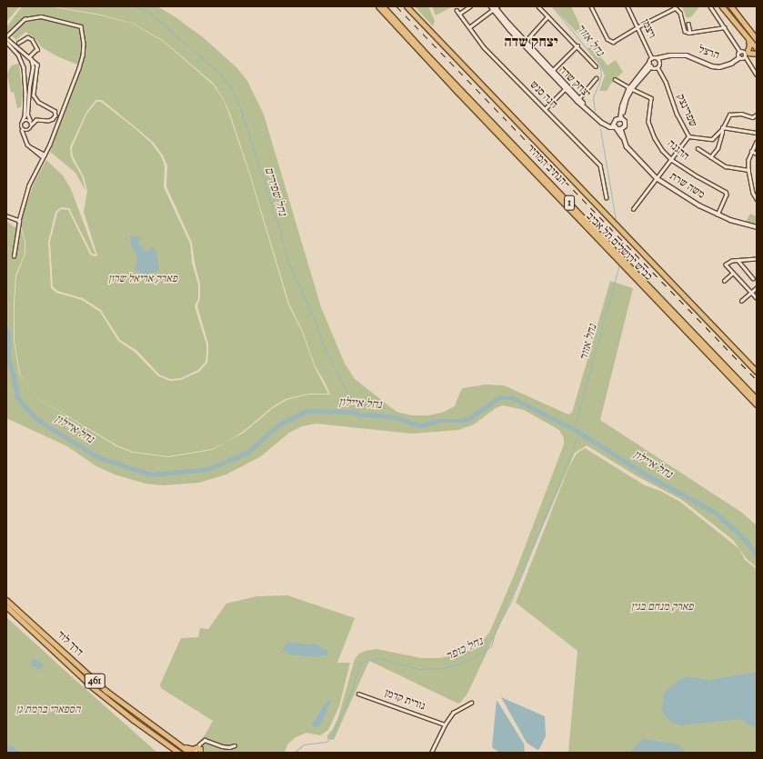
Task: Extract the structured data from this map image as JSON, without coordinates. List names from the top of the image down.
{
  "streets": {
    "highway": ["הנתיב המהיר", "1", "כביש ירושלים תל אביב"],
    "main road": ["דרך לוד", "461"],
    "street": [
      "ויצמן",
      "הרצל",
      "יצחק שדה",
      "חנה סנש",
      "שפרינצק",
      "ההגנה",
      "משה שרת",
      "גורית קדמן"
    ]
  },
  "crossings": [
    ["יצחק שדה", "משה שרת"],
    ["שפרינצק", "ההגנה"],
    ["שפרינצק", "משה שרת"],
    ["ההגנה", "משה שרת"]
  ],
  "districts": ["יצחק שדה"],
  "water": [
    "נחל אזור",
    "נחל שפירים",
    "נחל איילון",
    "נחל כופר"
  ],
  "parks": ["פארק אריאל שרון", "פארק מנחם בגין", "הספארי ברמת גן"]
}
